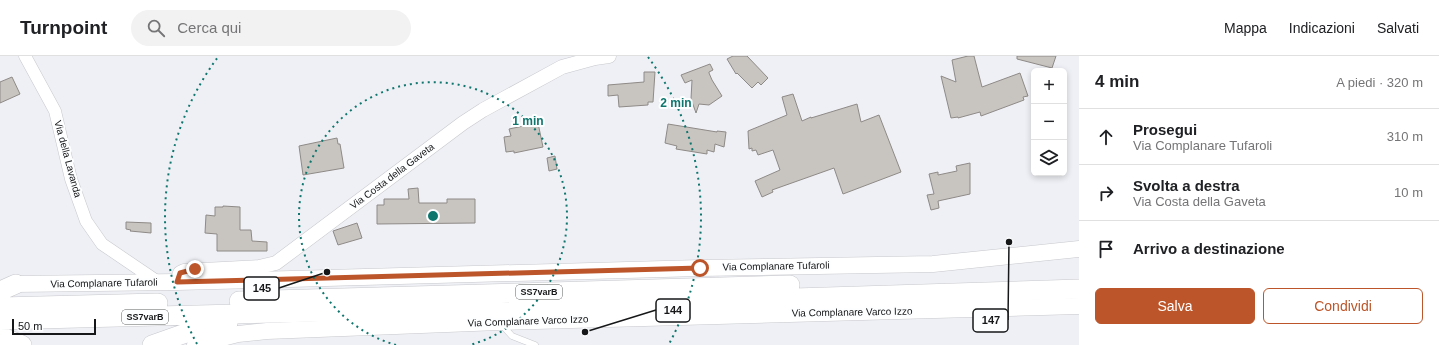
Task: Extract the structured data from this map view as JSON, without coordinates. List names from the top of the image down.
{
  "streets": {
    "highway": ["SS7varB"],
    "main road": ["Via Complanare Tufaroli", "Via Complanare Varco Izzo"],
    "street": ["Via della Lavanda", "Via Costa della Gaveta"]
  },
  "crossings": [
    ["Via della Lavanda", "Via Complanare Tufaroli"],
    ["Via Costa della Gaveta", "Via Complanare Tufaroli"]
  ],
  "places": ["147", "145", "144"],
  "scale_bar": "50 m",
  "page": {
    "header": "Turnpoint",
    "search": "Cerca qui",
    "nav": ["Mappa", "Indicazioni", "Salvati"],
    "heading": ["4 min", "A piedi · 320 m"],
    "map_buttons": ["+", "−"],
    "list": [
      ["Prosegui", "Via Complanare Tufaroli", "310 m"],
      ["Svolta a destra", "Via Costa della Gaveta", "10 m"],
      "Arrivo a destinazione"
    ],
    "buttons": ["Salva", "Condividi"],
    "scale": "50 m"
  },
  "rings": ["2 min", "1 min"]
}
